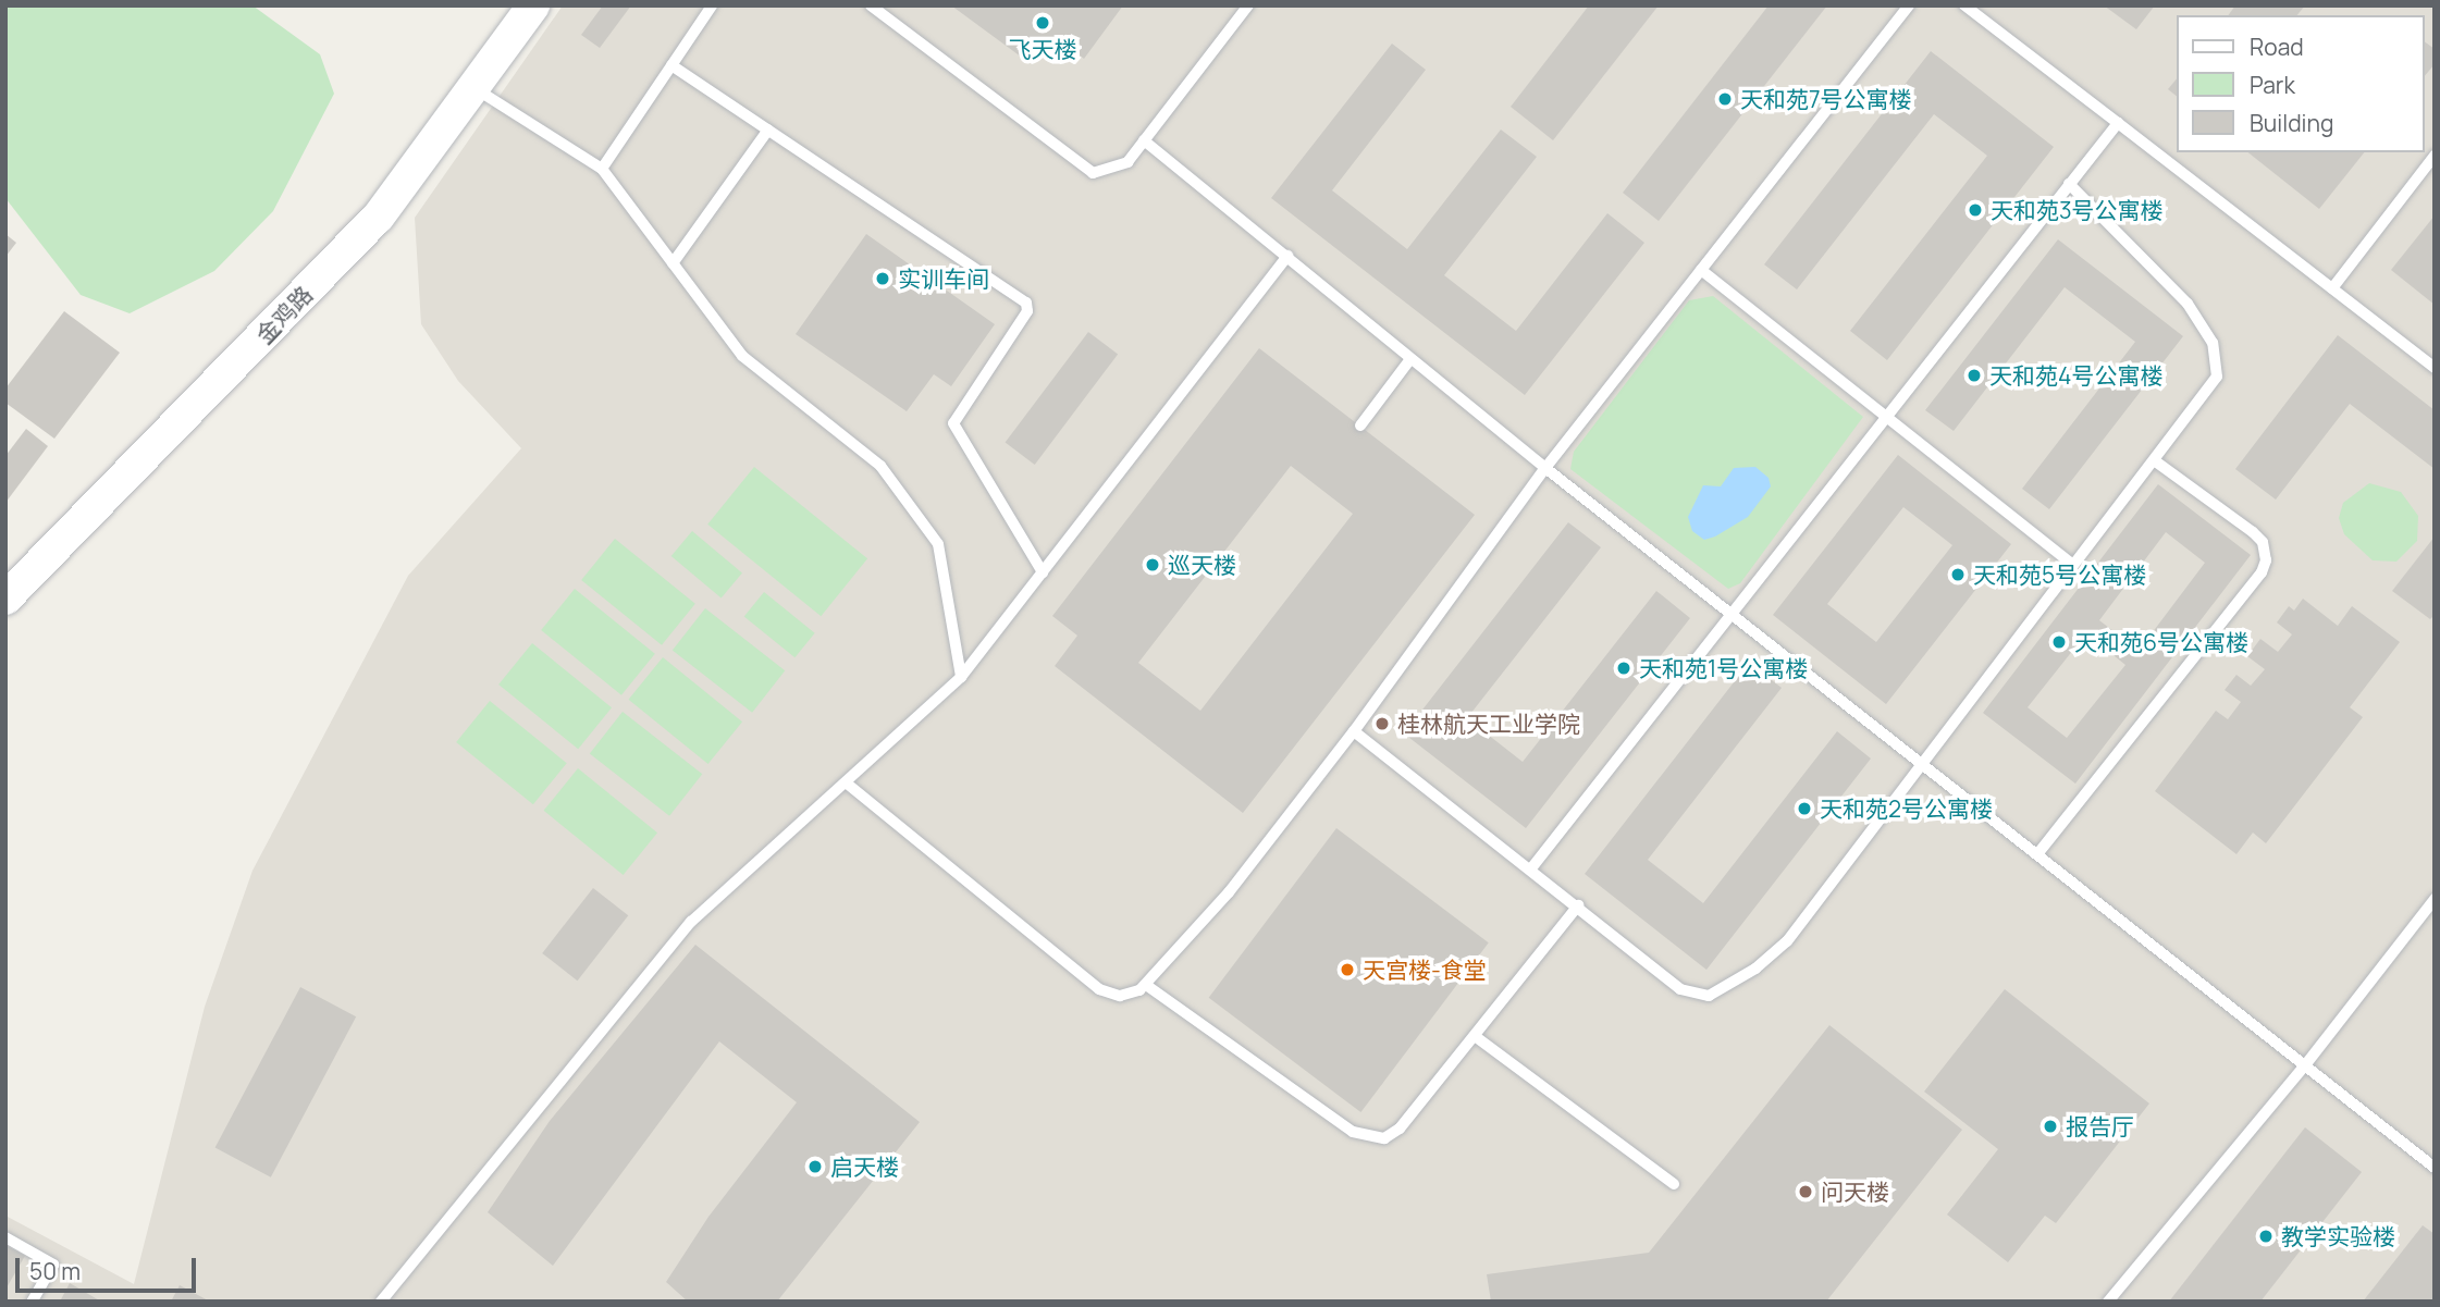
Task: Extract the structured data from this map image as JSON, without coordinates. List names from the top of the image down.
{
  "streets": {
    "main road": ["金鸡路"]
  },
  "places": [
    "飞天楼",
    "天和苑7号公寓楼",
    "天和苑3号公寓楼",
    "实训车间",
    "天和苑4号公寓楼",
    "巡天楼",
    "天和苑5号公寓楼",
    "天和苑6号公寓楼",
    "天和苑1号公寓楼",
    "桂林航天工业学院",
    "天和苑2号公寓楼",
    "天宫楼-食堂",
    "报告厅",
    "启天楼",
    "问天楼",
    "教学实验楼"
  ],
  "legend": ["Road", "Park", "Building"],
  "scale_bar": "50 m"
}
